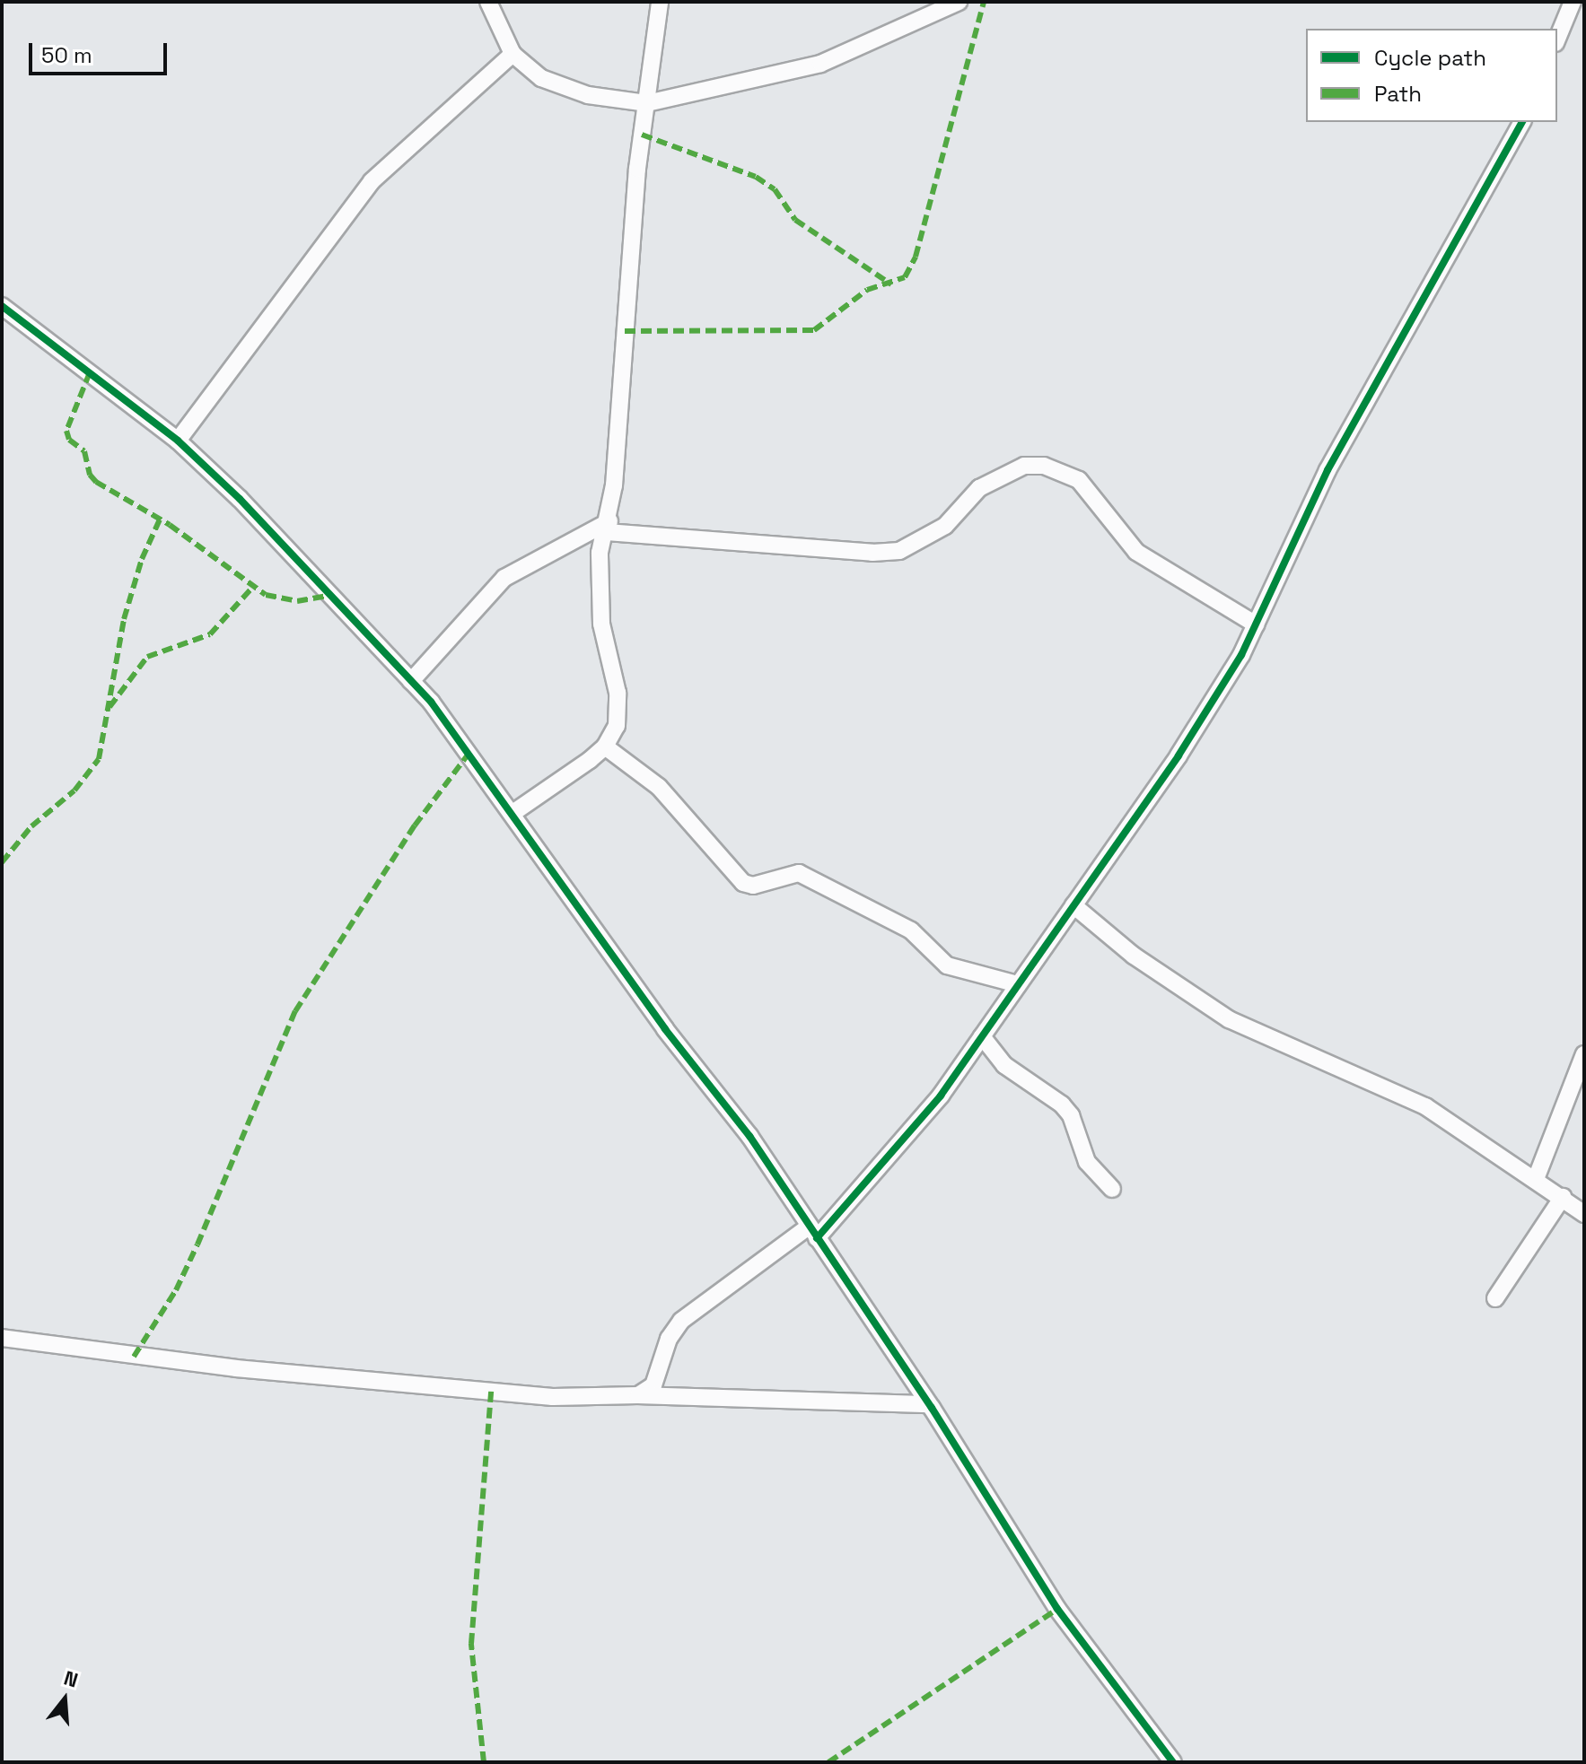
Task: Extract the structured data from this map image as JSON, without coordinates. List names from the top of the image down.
{
  "legend": ["Cycle path", "Path"],
  "scale_bar": "50 m",
  "north": "top"
}
